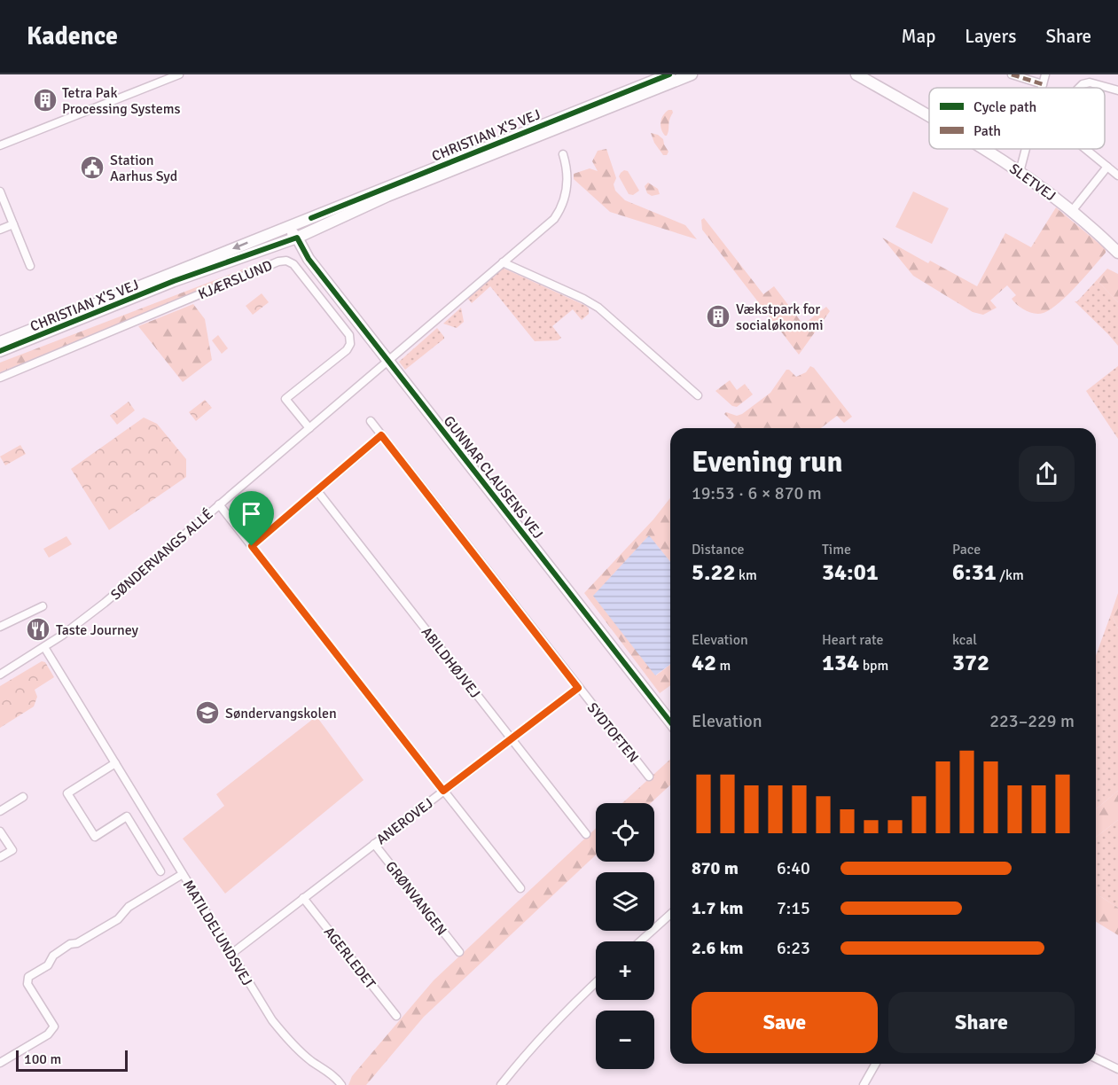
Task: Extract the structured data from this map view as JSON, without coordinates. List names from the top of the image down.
{
  "streets": {
    "main road": ["CHRISTIAN X'S VEJ", "SLETVEJ", "GUNNAR CLAUSENS VEJ"],
    "street": [
      "KJÆRSLUND",
      "SØNDERVANGS ALLÉ",
      "ABILDHØJVEJ",
      "SYDTOFTEN",
      "ANEROVEJ",
      "GRØNVANGEN",
      "MATILDELUNDSVEJ",
      "AGERLEDET"
    ]
  },
  "crossings": [
    ["CHRISTIAN X'S VEJ", "GUNNAR CLAUSENS VEJ"],
    ["KJÆRSLUND", "SØNDERVANGS ALLÉ"],
    ["GUNNAR CLAUSENS VEJ", "SØNDERVANGS ALLÉ"],
    ["SØNDERVANGS ALLÉ", "MATILDELUNDSVEJ"],
    ["ABILDHØJVEJ", "ANEROVEJ"],
    ["SYDTOFTEN", "ANEROVEJ"],
    ["ANEROVEJ", "GRØNVANGEN"],
    ["ANEROVEJ", "MATILDELUNDSVEJ"],
    ["ANEROVEJ", "AGERLEDET"]
  ],
  "places": {
    "building": ["Tetra Pak Processing Systems", "Vækstpark for socialøkonomi"],
    "public building": ["Station Aarhus Syd"],
    "restaurant": ["Taste Journey"],
    "school or university": ["Søndervangskolen"]
  },
  "legend": ["Cycle path", "Path"],
  "scale_bar": "100 m",
  "page": {
    "header": "Kadence",
    "nav": ["Map", "Layers", "Share"],
    "heading": ["Evening run", "19:53 · 6 × 870 m"],
    "stats": [
      ["Distance", "5.22 km"],
      ["Time", "34:01"],
      ["Pace", "6:31 /km"],
      ["Elevation", "42 m"],
      ["Heart rate", "134 bpm"],
      ["kcal", "372"]
    ],
    "chart": ["Elevation", "223–229 m"],
    "map_buttons": ["+", "−"],
    "list": [
      {
        "name": "870 m",
        "note": "6:40"
      },
      {
        "name": "1.7 km",
        "note": "7:15"
      },
      {
        "name": "2.6 km",
        "note": "6:23"
      }
    ],
    "buttons": ["Save", "Share"],
    "scale": "100 m"
  }
}
